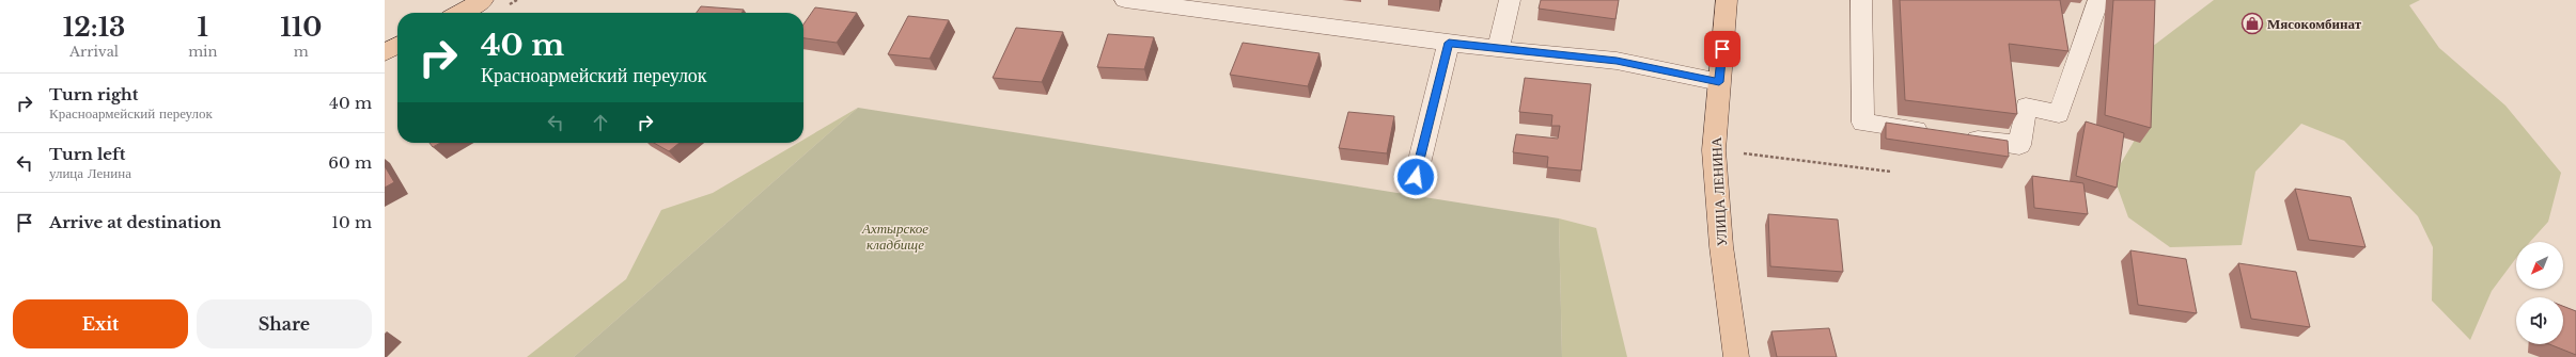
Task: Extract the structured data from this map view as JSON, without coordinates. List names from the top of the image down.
{
  "streets": {
    "main road": ["УЛИЦА ЛЕНИНА"]
  },
  "parks": ["Ахтырское кладбище"],
  "places": {
    "shop": ["Мясокомбинат"]
  },
  "north": "bottom left",
  "page": {
    "eta": [
      "12:13",
      "Arrival",
      "1",
      "min",
      "110",
      "m"
    ],
    "turn": ["40 m", "Красноармейский переулок"],
    "list": [
      {
        "name": "Turn right",
        "note": "Красноармейский переулок",
        "value": "40 m"
      },
      {
        "name": "Turn left",
        "note": "улица Ленина",
        "value": "60 m"
      },
      {
        "name": "Arrive at destination",
        "value": "10 m"
      }
    ],
    "buttons": ["Exit", "Share"]
  }
}
